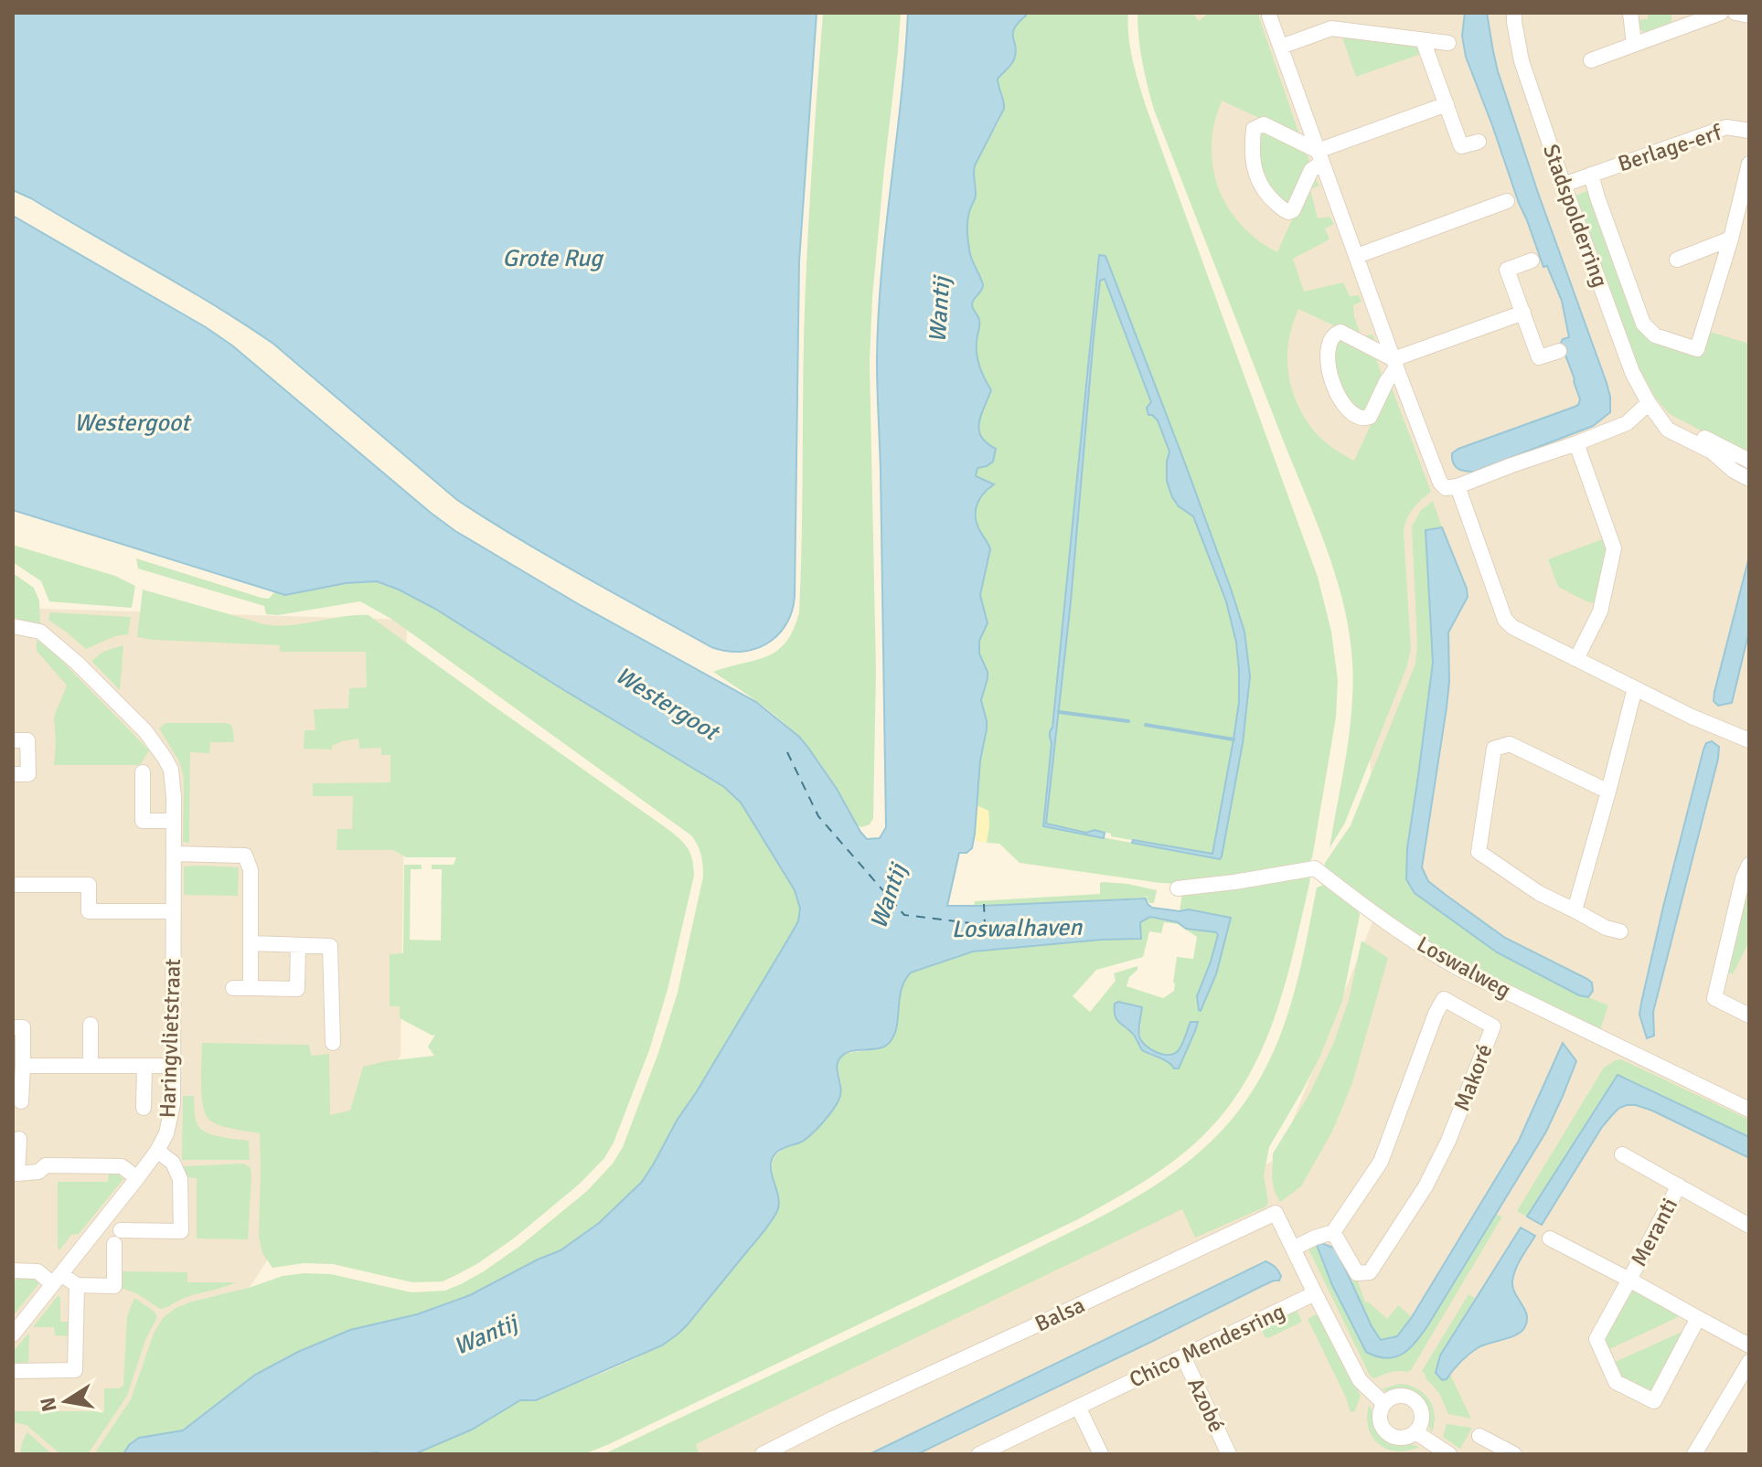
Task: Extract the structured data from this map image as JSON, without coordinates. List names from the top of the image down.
{
  "streets": {
    "street": [
      "Berlage-erf",
      "Stadspolderring",
      "Loswalweg",
      "Haringvlietstraat",
      "Makoré",
      "Meranti",
      "Balsa",
      "Chico Mendesring",
      "Azobé"
    ]
  },
  "crossings": [
    ["Berlage-erf", "Stadspolderring"],
    ["Balsa", "Chico Mendesring"],
    ["Chico Mendesring", "Azobé"]
  ],
  "water": [
    "Grote Rug",
    "Wantij",
    "Westergoot",
    "Loswalhaven"
  ],
  "north": "left"
}
